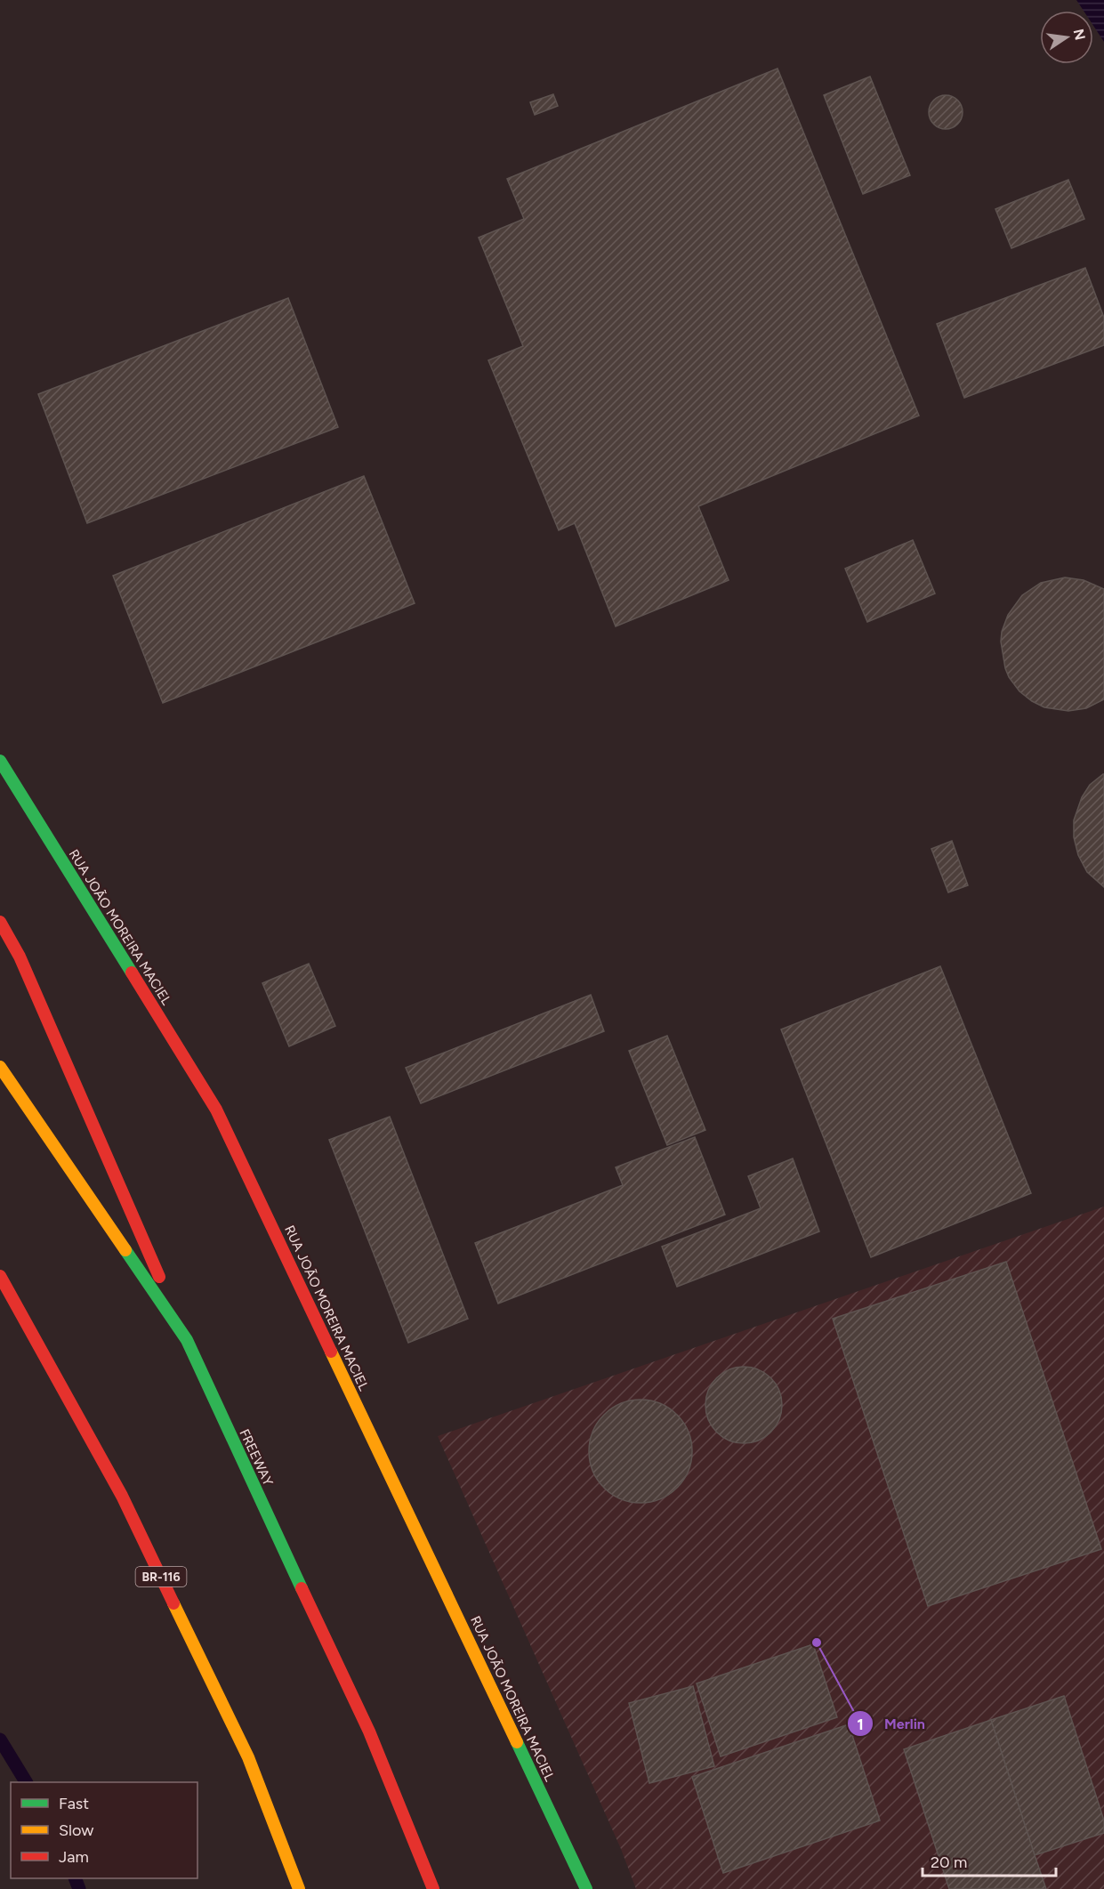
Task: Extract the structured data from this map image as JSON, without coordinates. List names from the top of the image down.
{
  "streets": {
    "main road": ["RUA JOÃO MOREIRA MACIEL", "FREEWAY", "BR-116"]
  },
  "places": ["Merlin"],
  "legend": ["Fast", "Slow", "Jam"],
  "scale_bar": "20 m",
  "north": "right"
}
